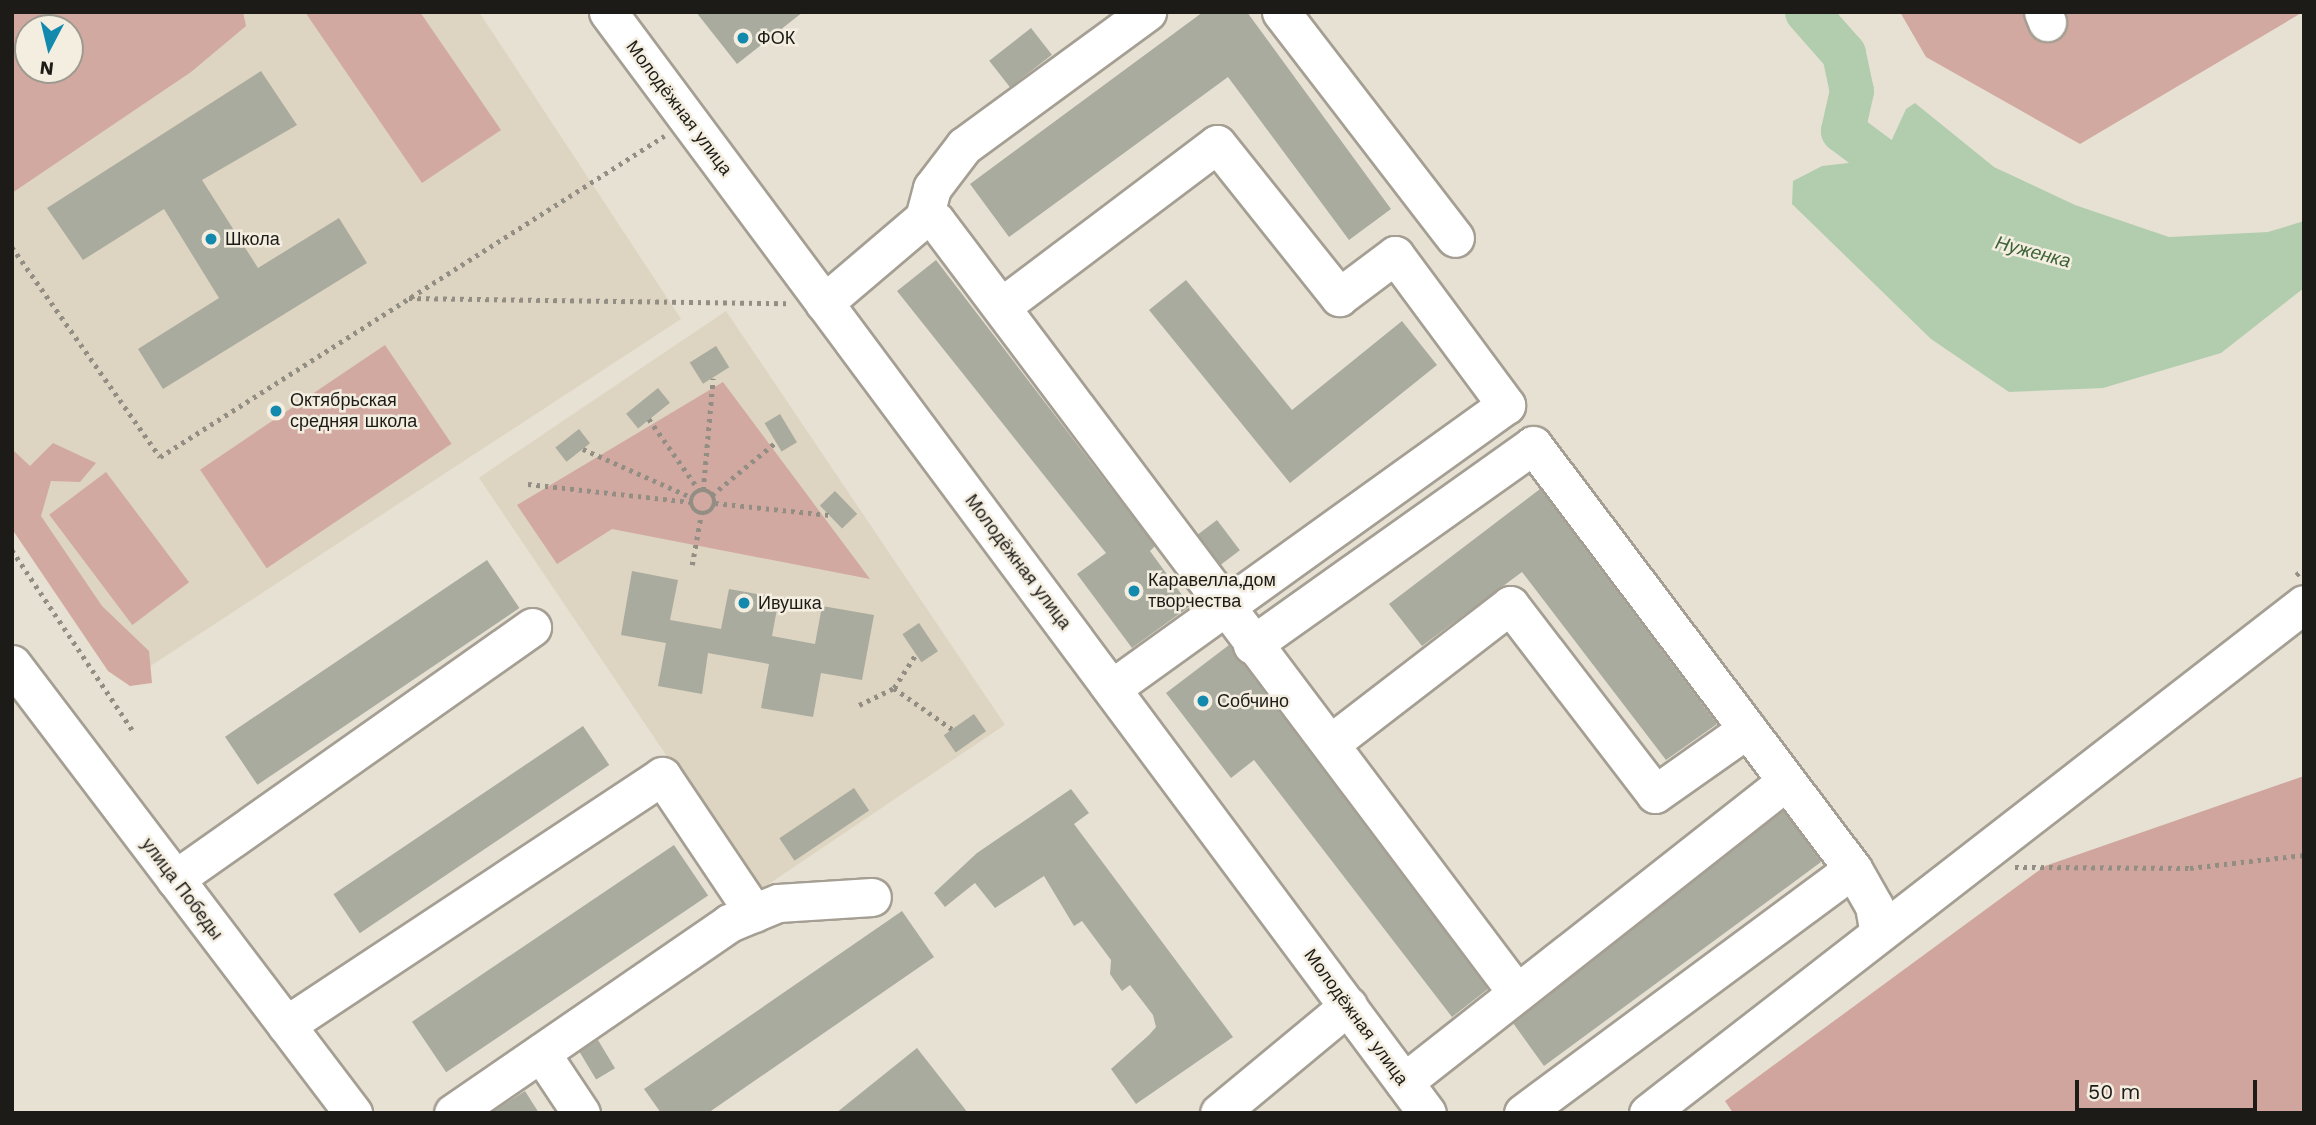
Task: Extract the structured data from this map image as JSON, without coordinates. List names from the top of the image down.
{
  "streets": {
    "street": ["Молодёжная улица", "улица Победы"]
  },
  "water": ["Нуженка"],
  "places": [
    "ФОК",
    "Школа",
    "Октябрьская средняя школа",
    "Каравелла,дом творчества",
    "Ивушка",
    "Собчино"
  ],
  "scale_bar": "50 m",
  "north": "bottom"
}
